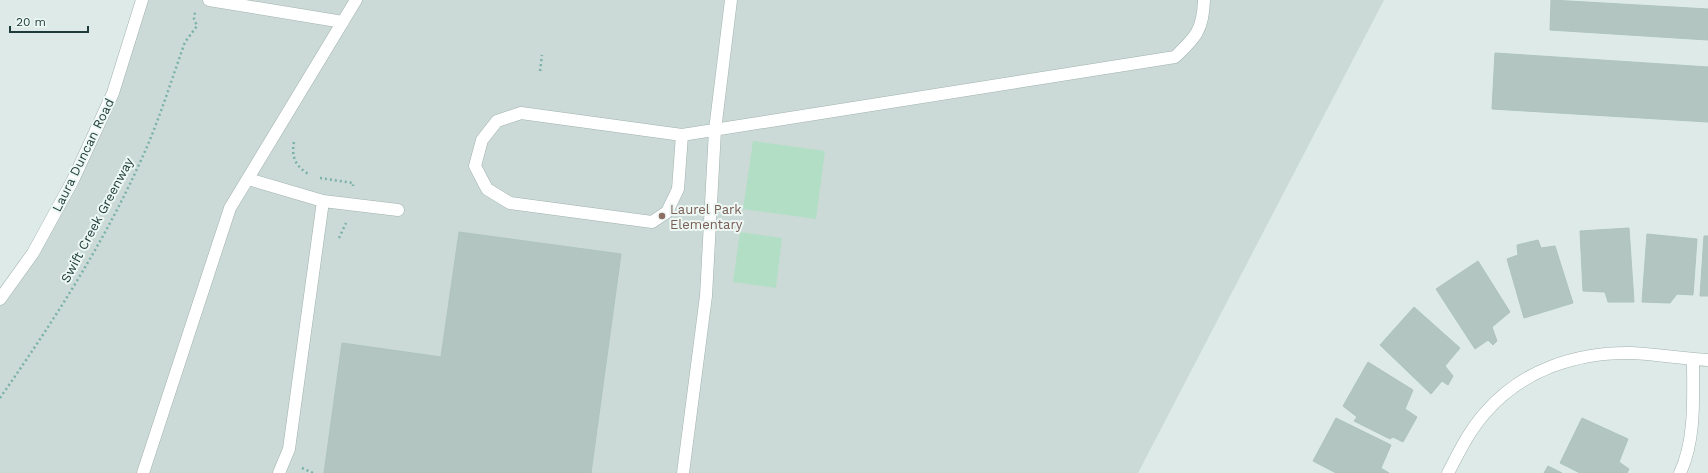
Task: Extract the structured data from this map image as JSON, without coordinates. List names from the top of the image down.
{
  "streets": {
    "street": ["Laura Duncan Road"],
    "path": ["Swift Creek Greenway"]
  },
  "places": ["Laurel Park Elementary"],
  "scale_bar": "20 m"
}
